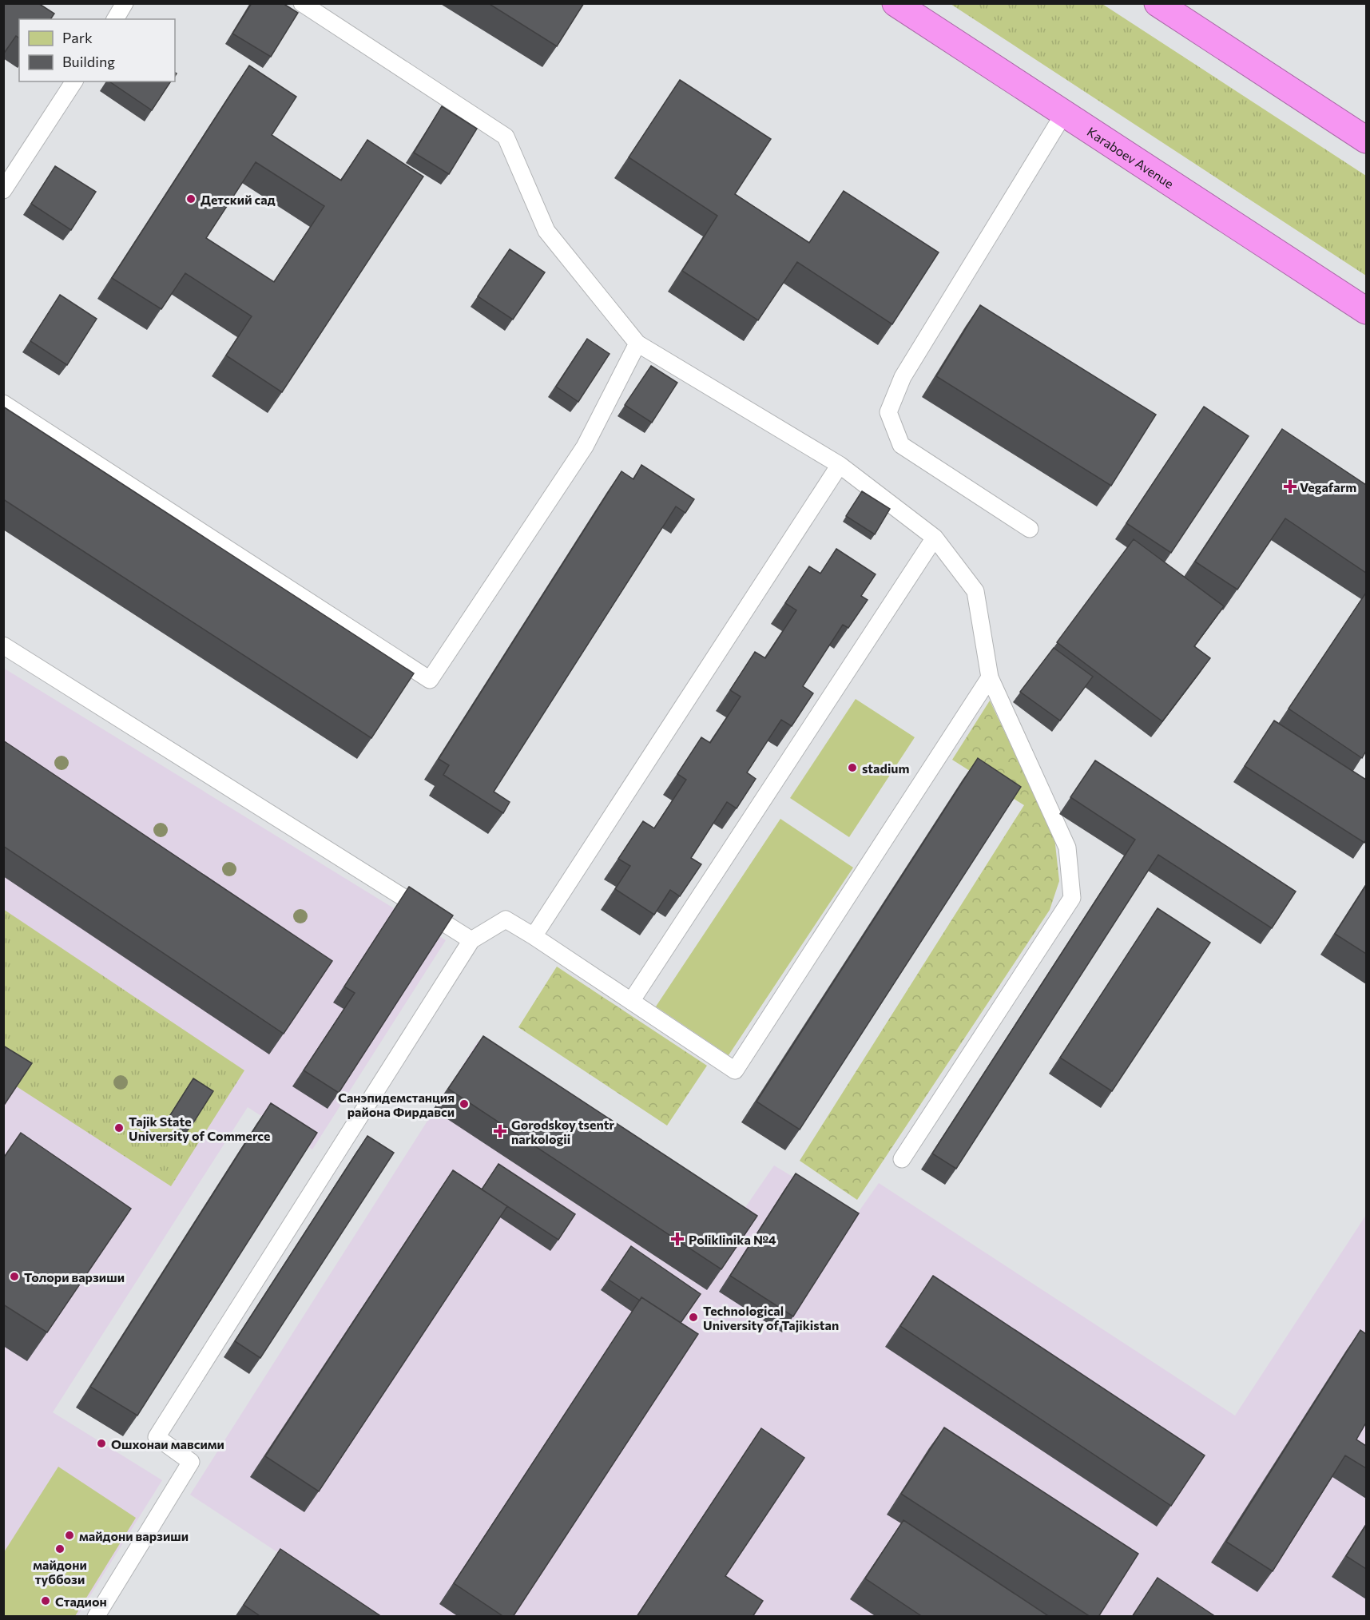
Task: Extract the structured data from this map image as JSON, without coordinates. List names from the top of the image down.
{
  "streets": {
    "highway": ["Karaboev Avenue"]
  },
  "places": {
    "other": [
      "Детский сад",
      "stadium",
      "Санэпидемстанция района Фирдавси",
      "Tajik State University of Commerce",
      "Толори варзиши",
      "Technological University of Tajikistan",
      "Ошхонаи мавсими",
      "майдони варзиши",
      "майдони туббози",
      "Стадион"
    ],
    "health": ["Vegafarm", "Gorodskoy tsentr narkologii", "Poliklinika №4"]
  },
  "legend": ["Park", "Building"]
}
